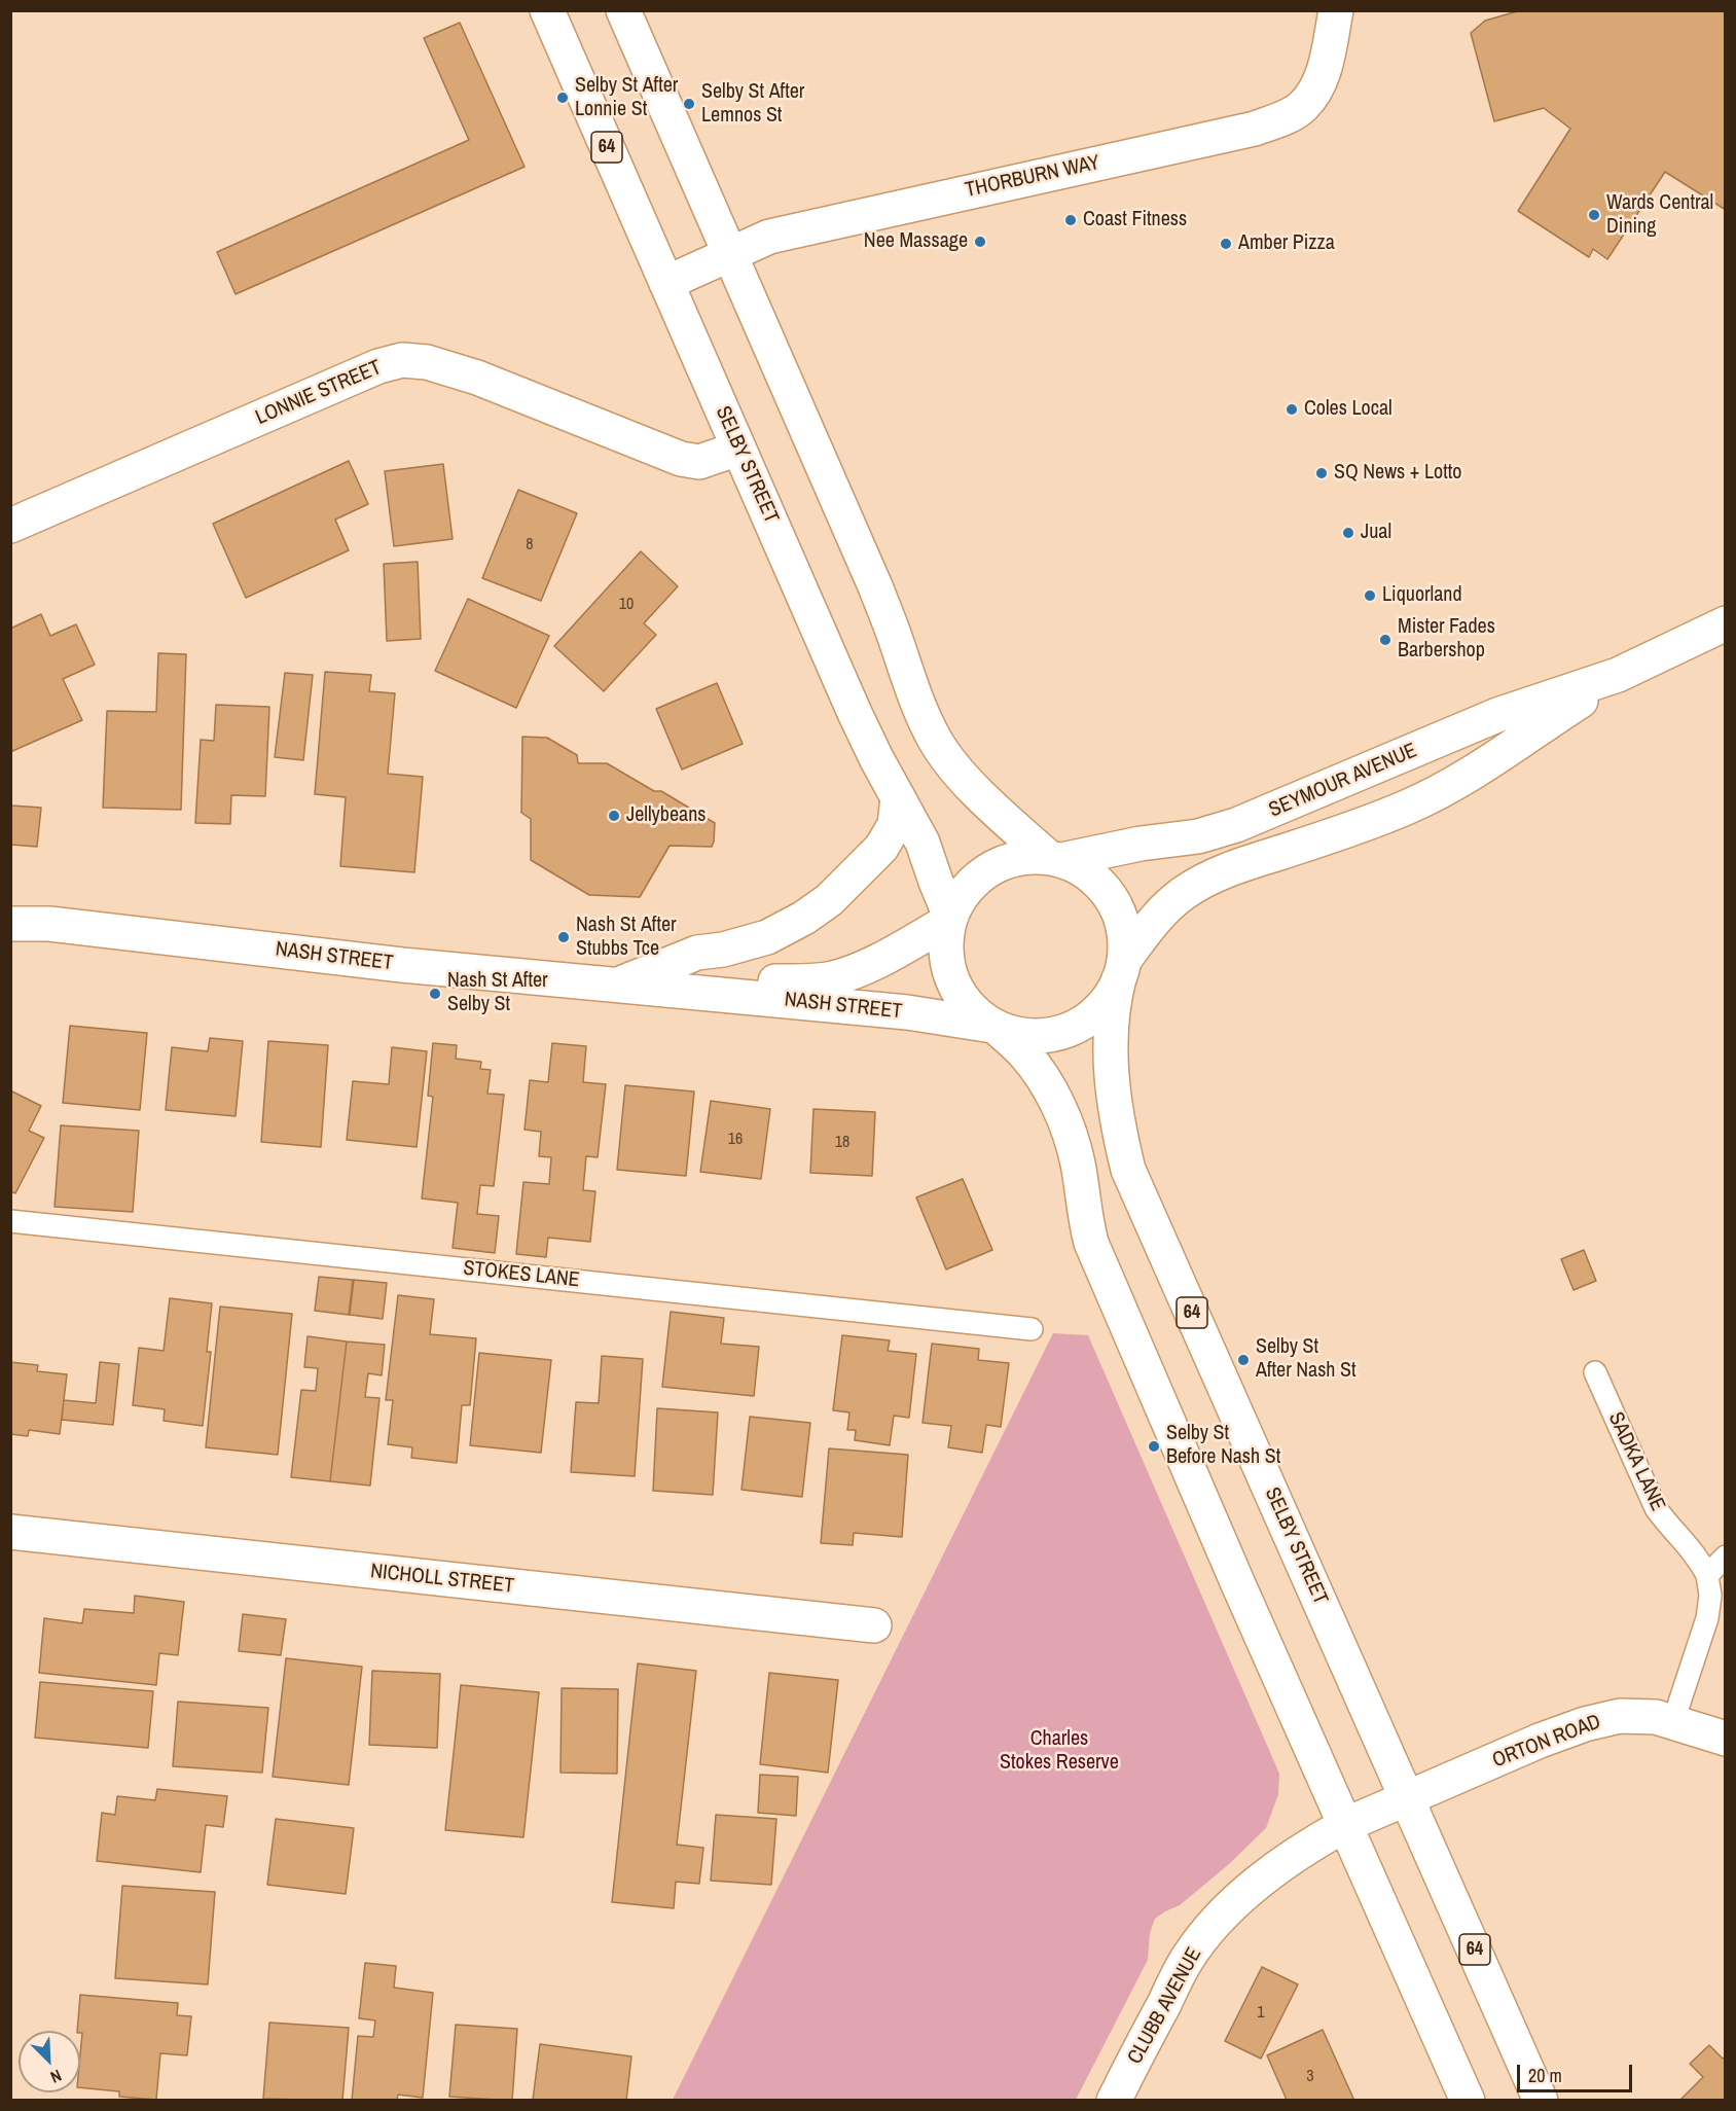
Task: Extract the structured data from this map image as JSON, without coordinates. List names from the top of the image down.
{
  "streets": {
    "main road": [
      "64",
      "THORBURN WAY",
      "LONNIE STREET",
      "SELBY STREET",
      "SEYMOUR AVENUE",
      "NASH STREET",
      "NICHOLL STREET",
      "ORTON ROAD",
      "CLUBB AVENUE"
    ],
    "lane": ["STOKES LANE", "SADKA LANE"]
  },
  "crossings": [
    ["64", "SELBY STREET"],
    ["64", "SEYMOUR AVENUE"],
    ["64", "NASH STREET"],
    ["THORBURN WAY", "SELBY STREET"],
    ["LONNIE STREET", "SELBY STREET"],
    ["SELBY STREET", "SEYMOUR AVENUE"],
    ["SELBY STREET", "NASH STREET"],
    ["SELBY STREET", "ORTON ROAD"],
    ["SELBY STREET", "CLUBB AVENUE"],
    ["SEYMOUR AVENUE", "NASH STREET"],
    ["SADKA LANE", "ORTON ROAD"],
    ["ORTON ROAD", "CLUBB AVENUE"]
  ],
  "parks": ["Charles Stokes Reserve"],
  "places": [
    "Selby St After Lonnie St",
    "Selby St After Lemnos St",
    "Wards Central Dining",
    "Coast Fitness",
    "Nee Massage",
    "Amber Pizza",
    "Coles Local",
    "SQ News + Lotto",
    "Jual",
    "Liquorland",
    "Mister Fades Barbershop",
    "Jellybeans",
    "Nash St After Stubbs Tce",
    "Nash St After Selby St",
    "Selby St After Nash St",
    "Selby St Before Nash St"
  ],
  "house_numbers": [
    "8",
    "10",
    "16",
    "18",
    "1",
    "3"
  ],
  "scale_bar": "20 m",
  "north": "bottom right"
}
